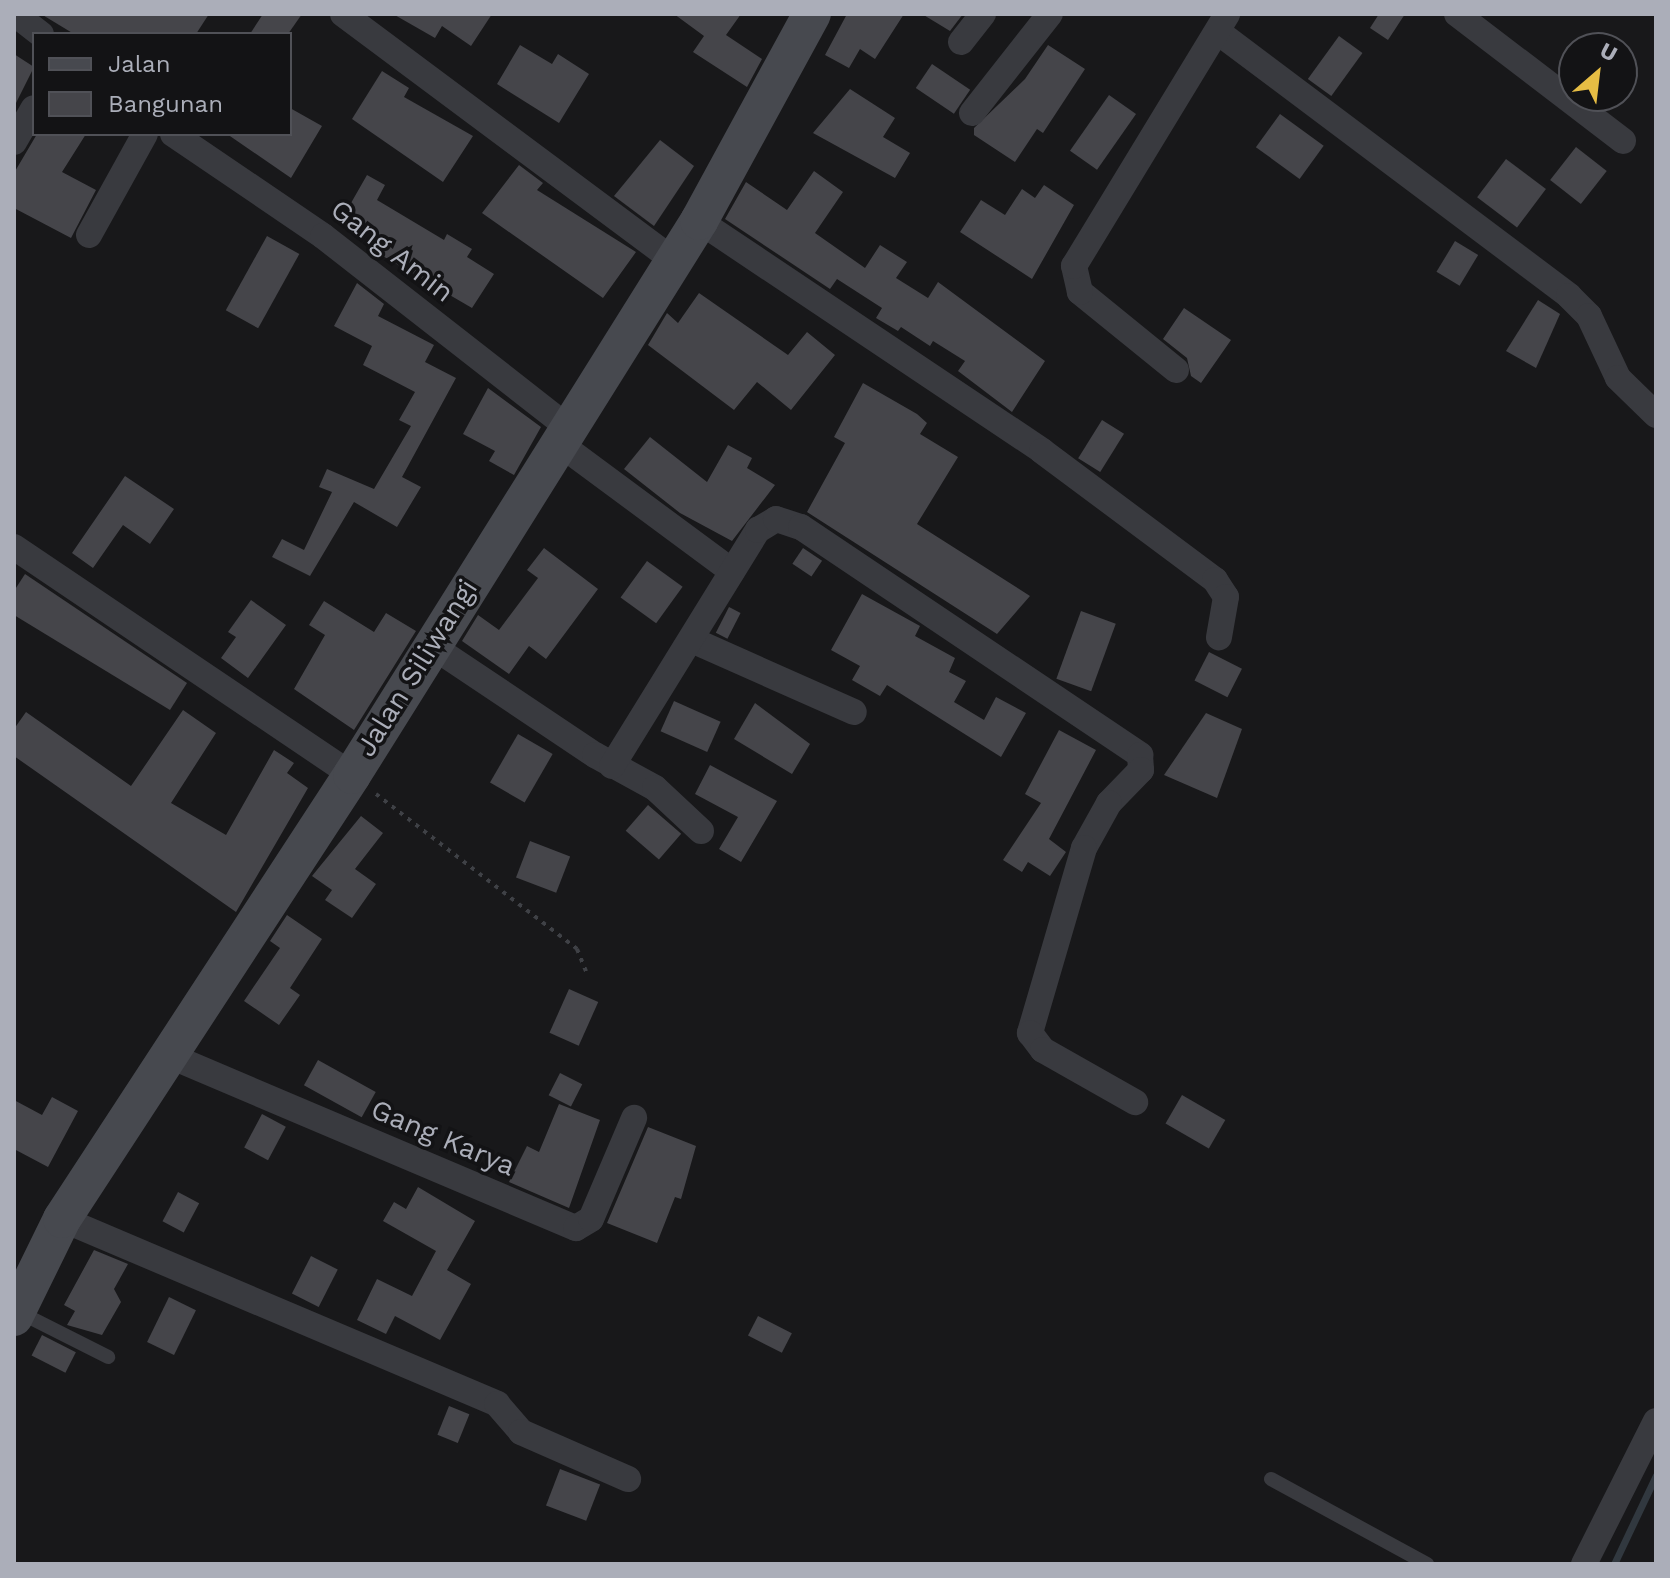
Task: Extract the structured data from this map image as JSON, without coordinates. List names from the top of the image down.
{
  "streets": {
    "street": ["Gang Amin", "Jalan Siliwangi", "Gang Karya"]
  },
  "crossings": [
    ["Gang Amin", "Jalan Siliwangi"],
    ["Jalan Siliwangi", "Gang Karya"]
  ],
  "legend": ["Jalan", "Bangunan"],
  "north": "top right"
}
